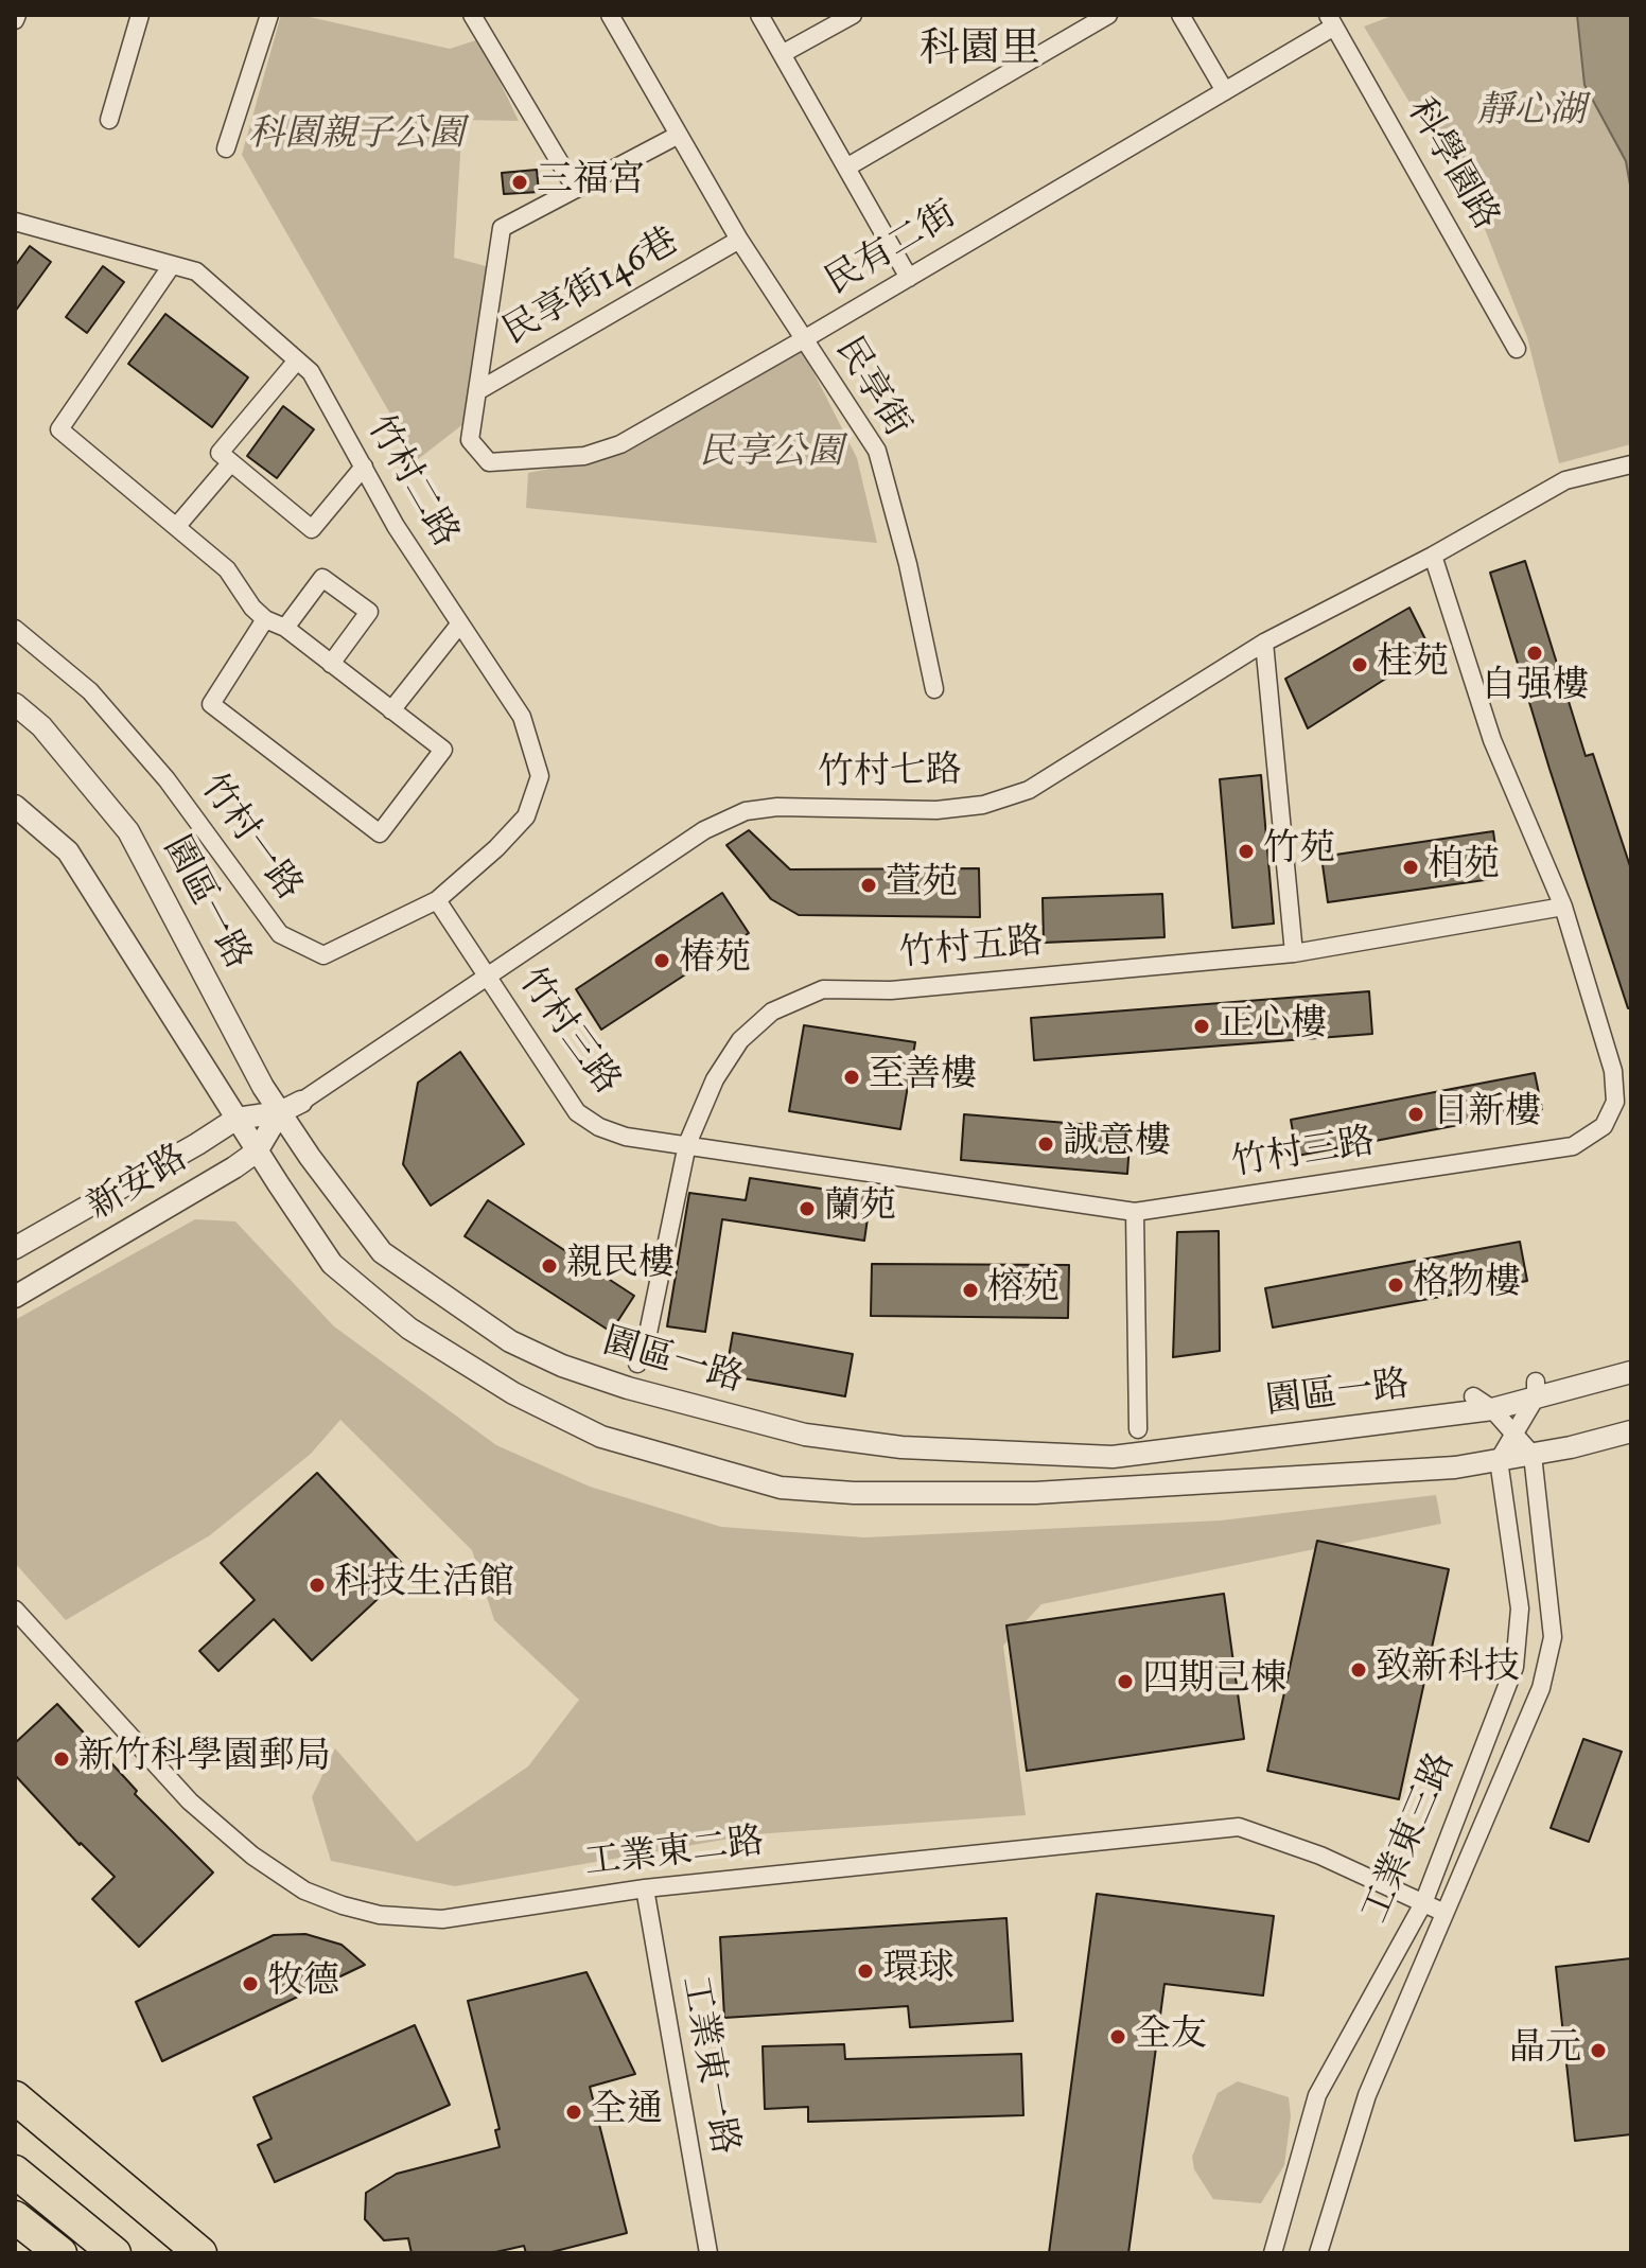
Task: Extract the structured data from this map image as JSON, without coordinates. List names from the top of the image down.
{
  "streets": {
    "street": [
      "科學園路",
      "民有二街",
      "民享街146巷",
      "民享街",
      "竹村二路",
      "竹村七路",
      "竹村一路",
      "園區一路",
      "竹村五路",
      "竹村三路",
      "新安路",
      "工業東三路",
      "工業東二路",
      "工業東一路"
    ]
  },
  "crossings": [
    ["科學園路", "民有二街"],
    ["民有二街", "民享街146巷"],
    ["民有二街", "民享街"],
    ["民享街146巷", "民享街"],
    ["竹村二路", "竹村一路"],
    ["竹村七路", "竹村三路"],
    ["竹村七路", "新安路"],
    ["園區一路", "新安路"],
    ["園區一路", "工業東三路"],
    ["竹村五路", "竹村三路"],
    ["工業東三路", "工業東二路"],
    ["工業東二路", "工業東一路"]
  ],
  "districts": ["科園里"],
  "parks": ["靜心湖", "科園親子公園", "民享公園"],
  "places": [
    "三福宮",
    "自强樓",
    "桂苑",
    "竹苑",
    "柏苑",
    "萱苑",
    "椿苑",
    "正心樓",
    "至善樓",
    "日新樓",
    "誠意樓",
    "蘭苑",
    "親民樓",
    "格物樓",
    "榕苑",
    "科技生活館",
    "致新科技",
    "四期己棟",
    "新竹科學園郵局",
    "環球",
    "牧德",
    "全友",
    "晶元",
    "全通"
  ]
}
